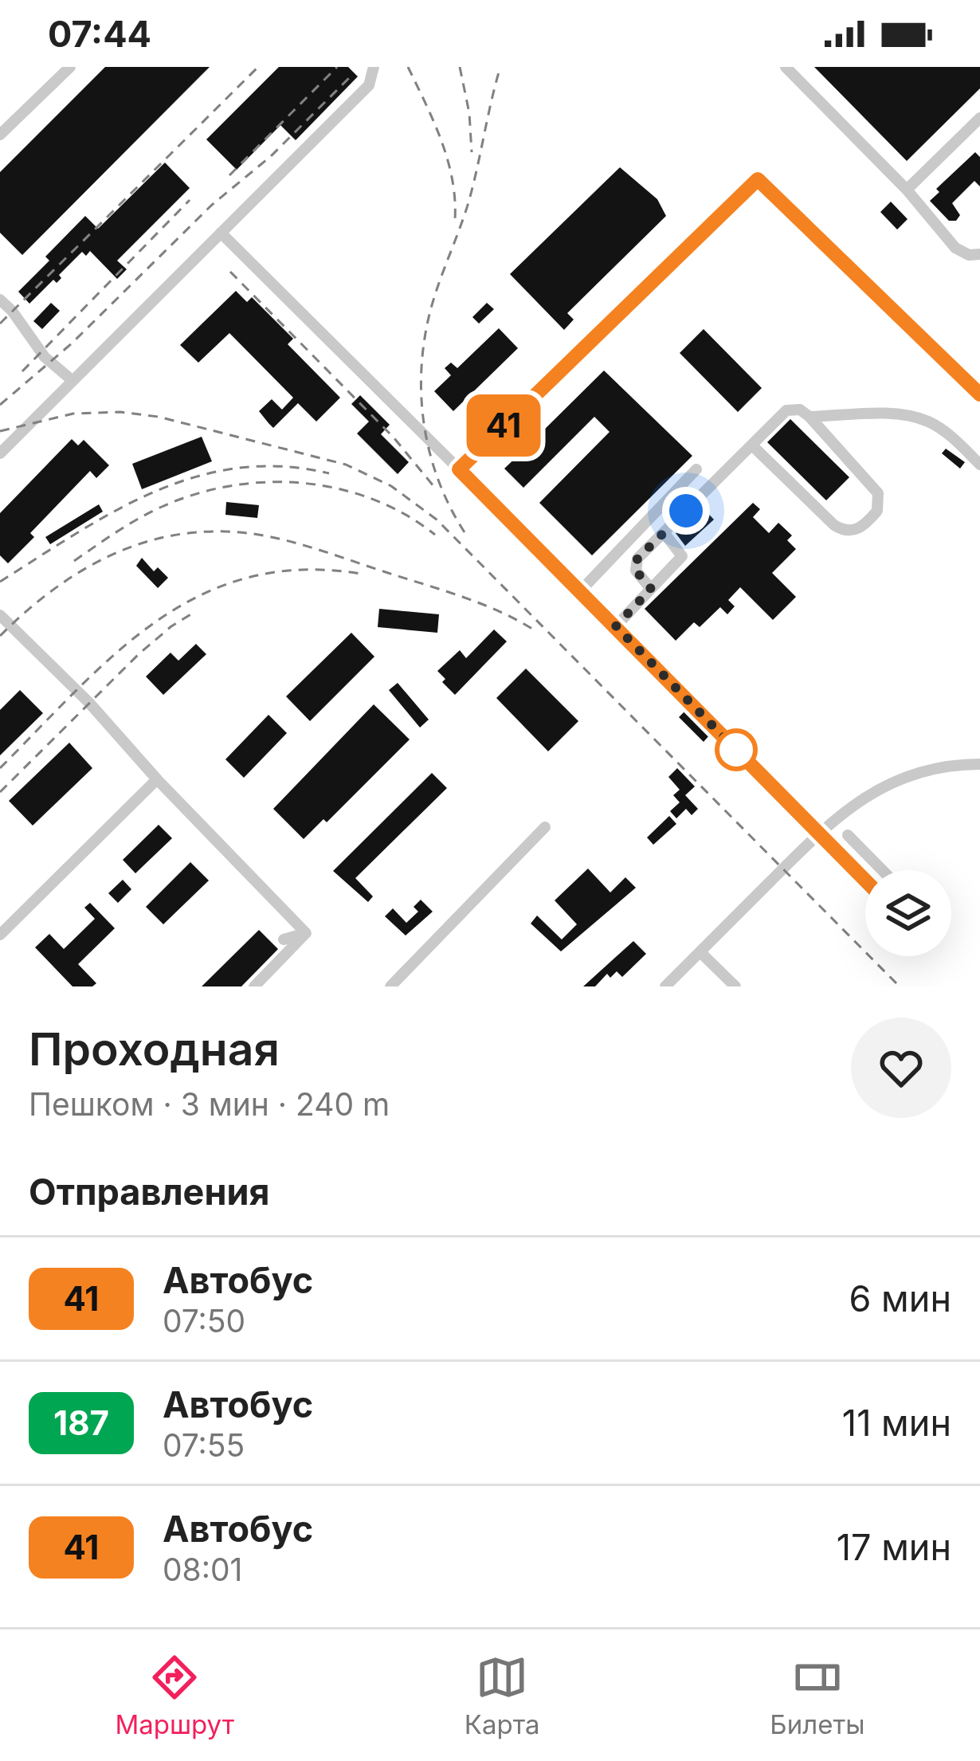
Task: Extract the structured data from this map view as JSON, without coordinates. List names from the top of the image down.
{
  "lines": ["bus line 41"],
  "page": {
    "status": "07:44",
    "on_map": "41",
    "heading": [
      ["Проходная", "Пешком · 3 мин · 240 m"],
      "Отправления"
    ],
    "list": [
      {
        "mark": "41",
        "name": "Автобус",
        "note": "07:50",
        "value": "6 мин"
      },
      {
        "mark": "187",
        "name": "Автобус",
        "note": "07:55",
        "value": "11 мин"
      },
      {
        "mark": "41",
        "name": "Автобус",
        "note": "08:01",
        "value": "17 мин"
      }
    ],
    "tabs": ["Маршрут", "Карта", "Билеты"]
  }
}
